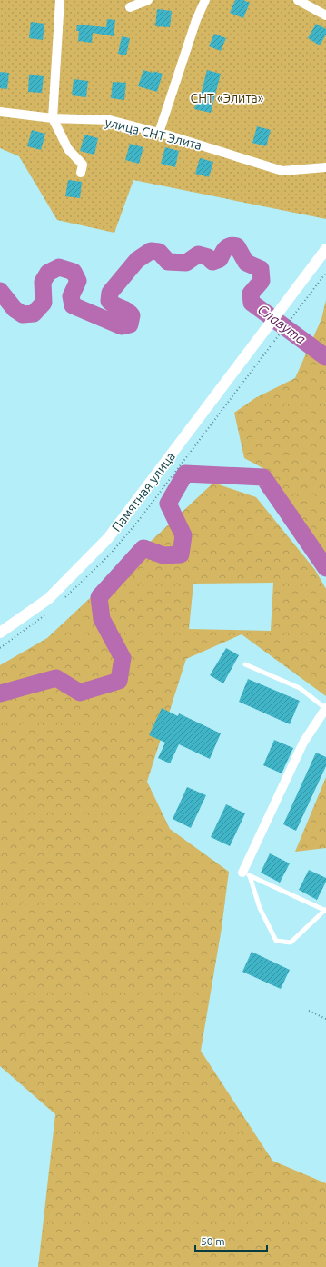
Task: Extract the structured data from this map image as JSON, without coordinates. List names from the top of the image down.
{
  "streets": {
    "street": ["улица СНТ Элита", "Памятная улица"]
  },
  "water": ["Славута"],
  "parks": ["СНТ «Элита»"],
  "scale_bar": "50 m"
}
